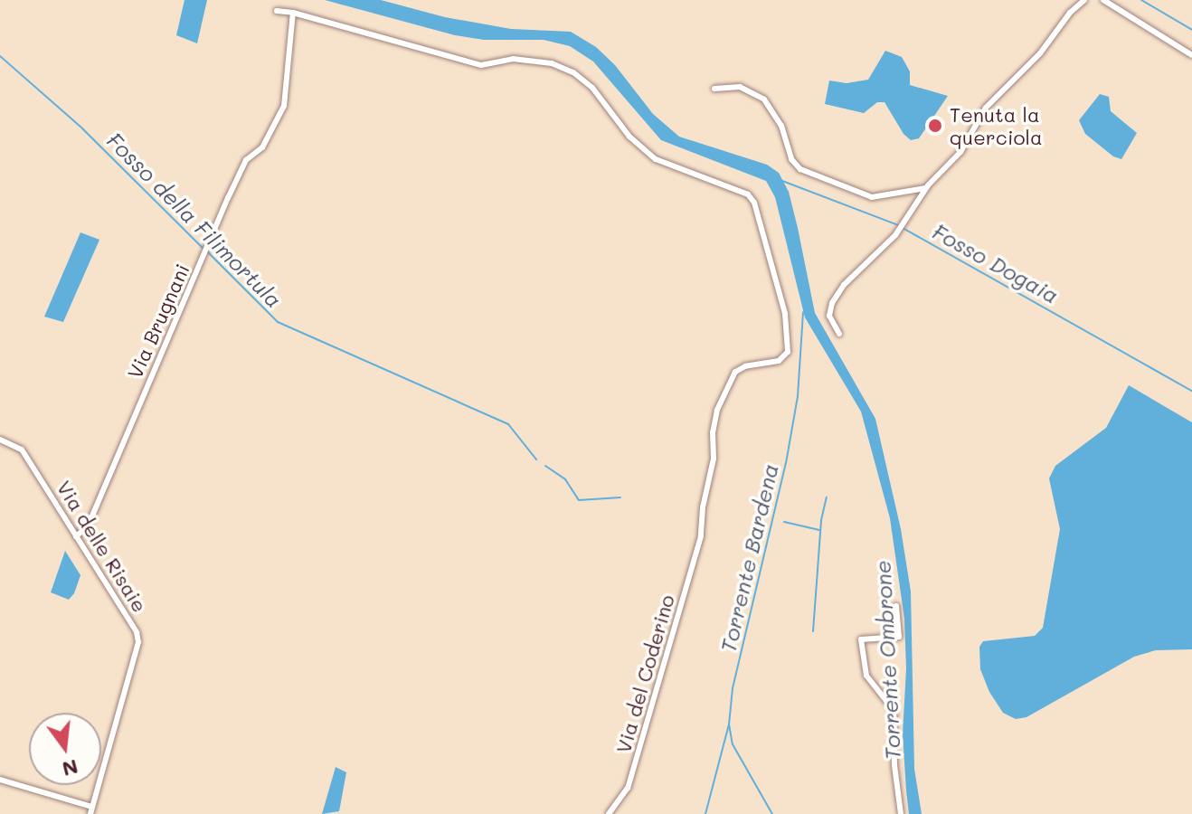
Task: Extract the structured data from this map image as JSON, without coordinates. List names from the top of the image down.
{
  "streets": {
    "street": ["Via Brugnani", "Via delle Risaie", "Via del Coderino"]
  },
  "crossings": [
    ["Via Brugnani", "Via delle Risaie"],
    ["Via Brugnani", "Via del Coderino"]
  ],
  "water": [
    "Fosso della Filimortula",
    "Fosso Dogaia",
    "Torrente Bardena",
    "Torrente Ombrone"
  ],
  "places": ["Tenuta la querciola"],
  "north": "bottom"
}
